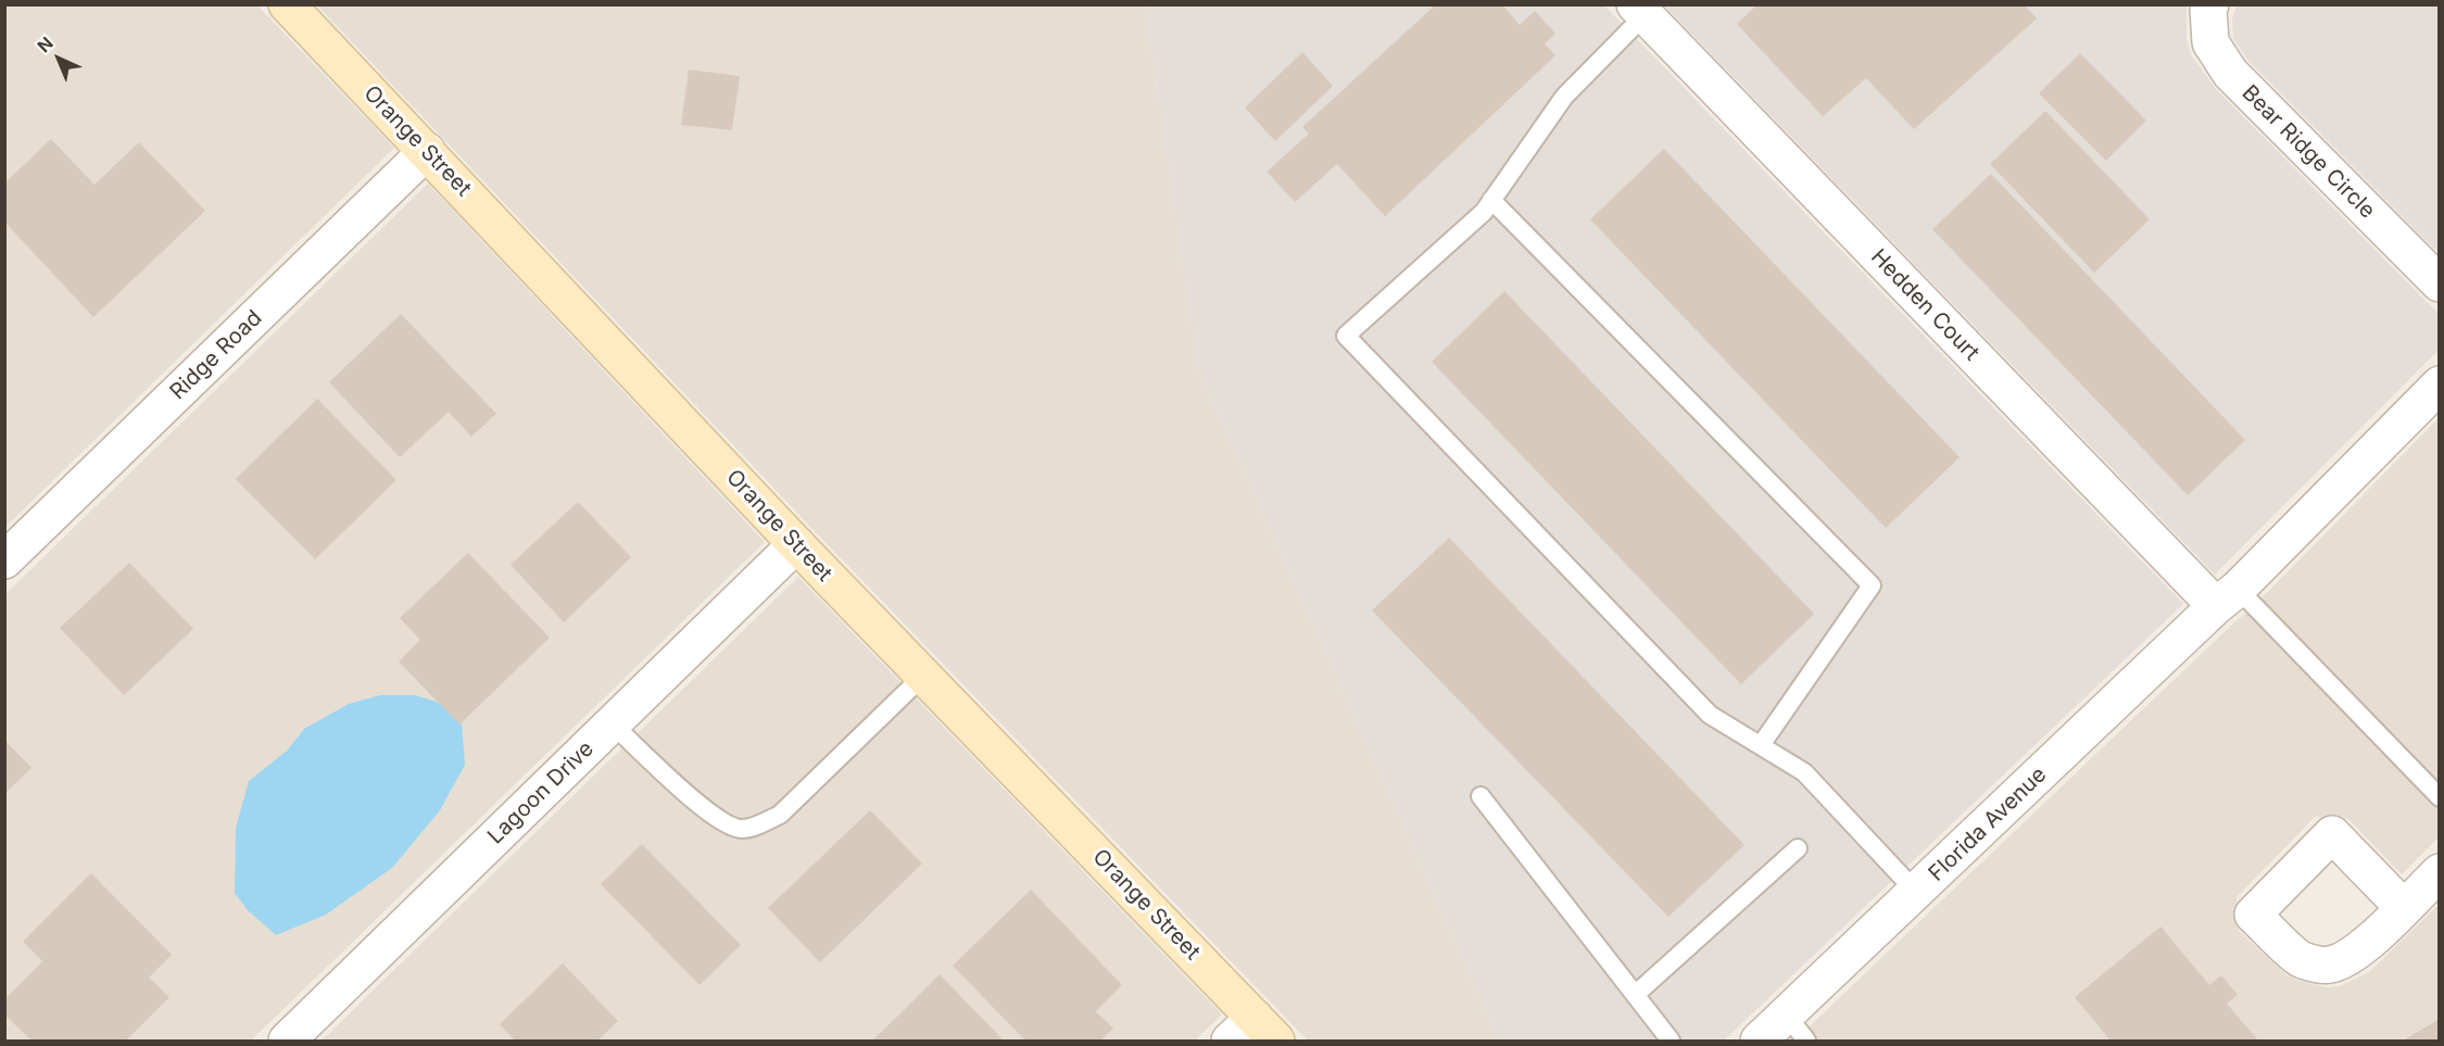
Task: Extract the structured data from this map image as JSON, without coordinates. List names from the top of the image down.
{
  "streets": {
    "street": [
      "Orange Street",
      "Bear Ridge Circle",
      "Hedden Court",
      "Ridge Road",
      "Lagoon Drive",
      "Florida Avenue"
    ]
  },
  "crossings": [
    ["Orange Street", "Ridge Road"],
    ["Orange Street", "Lagoon Drive"],
    ["Hedden Court", "Florida Avenue"]
  ],
  "north": "top left"
}
